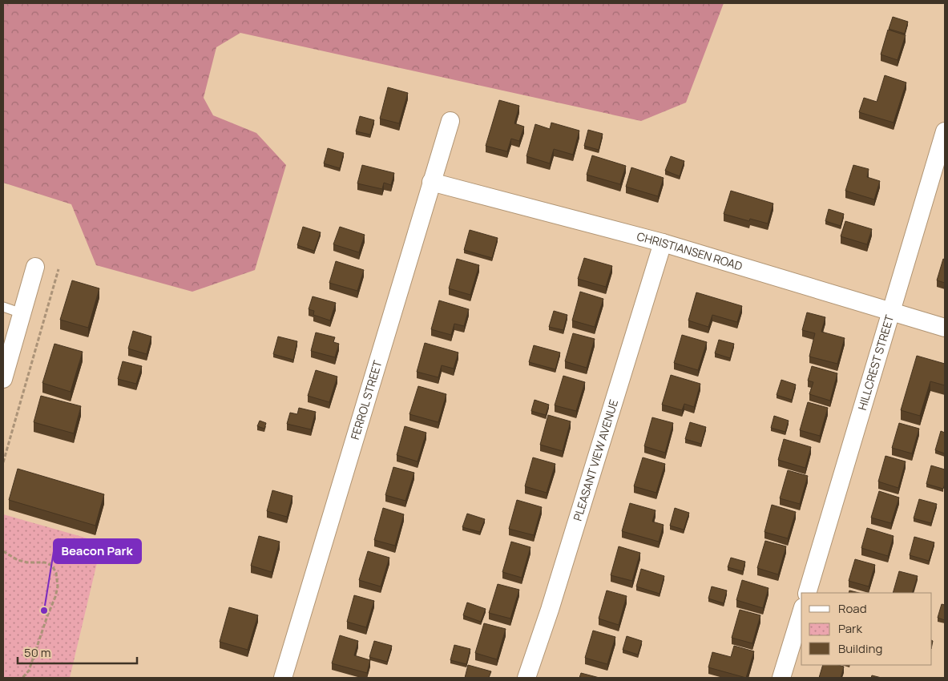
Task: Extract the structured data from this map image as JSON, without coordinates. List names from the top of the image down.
{
  "streets": {
    "street": [
      "CHRISTIANSEN ROAD",
      "HILLCREST STREET",
      "FERROL STREET",
      "PLEASANT VIEW AVENUE"
    ]
  },
  "crossings": [
    ["CHRISTIANSEN ROAD", "HILLCREST STREET"],
    ["CHRISTIANSEN ROAD", "FERROL STREET"],
    ["CHRISTIANSEN ROAD", "PLEASANT VIEW AVENUE"]
  ],
  "places": ["Beacon Park"],
  "legend": ["Road", "Park", "Building"],
  "scale_bar": "50 m"
}
